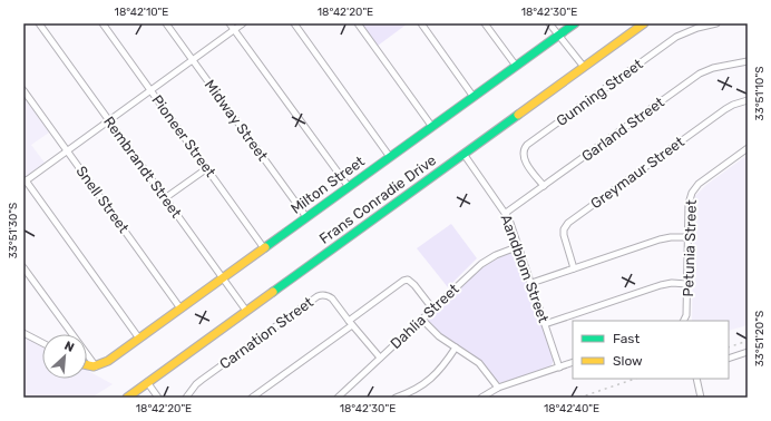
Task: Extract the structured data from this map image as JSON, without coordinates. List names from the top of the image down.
{
  "streets": {
    "street": [
      "Gunning Street",
      "Midway Street",
      "Garland Street",
      "Pioneer Street",
      "Rembrandt Street",
      "Greymaur Street",
      "Milton Street",
      "Snell Street",
      "Frans Conradie Drive",
      "Petunia Street",
      "Aandblom Street",
      "Dahlia Street",
      "Carnation Street"
    ]
  },
  "crossings": [
    ["Gunning Street", "Garland Street"],
    ["Midway Street", "Milton Street"],
    ["Garland Street", "Aandblom Street"],
    ["Pioneer Street", "Milton Street"],
    ["Rembrandt Street", "Milton Street"],
    ["Rembrandt Street", "Frans Conradie Drive"],
    ["Milton Street", "Snell Street"],
    ["Frans Conradie Drive", "Aandblom Street"],
    ["Aandblom Street", "Dahlia Street"],
    ["Dahlia Street", "Carnation Street"]
  ],
  "legend": ["Fast", "Slow"],
  "north": "top right",
  "coordinates": [
    "18°42'10\"E",
    "18°42'20\"E",
    "18°42'30\"E",
    "33°51'10\"S",
    "33°51'30\"S",
    "33°51'20\"S",
    "18°42'40\"E"
  ]
}
